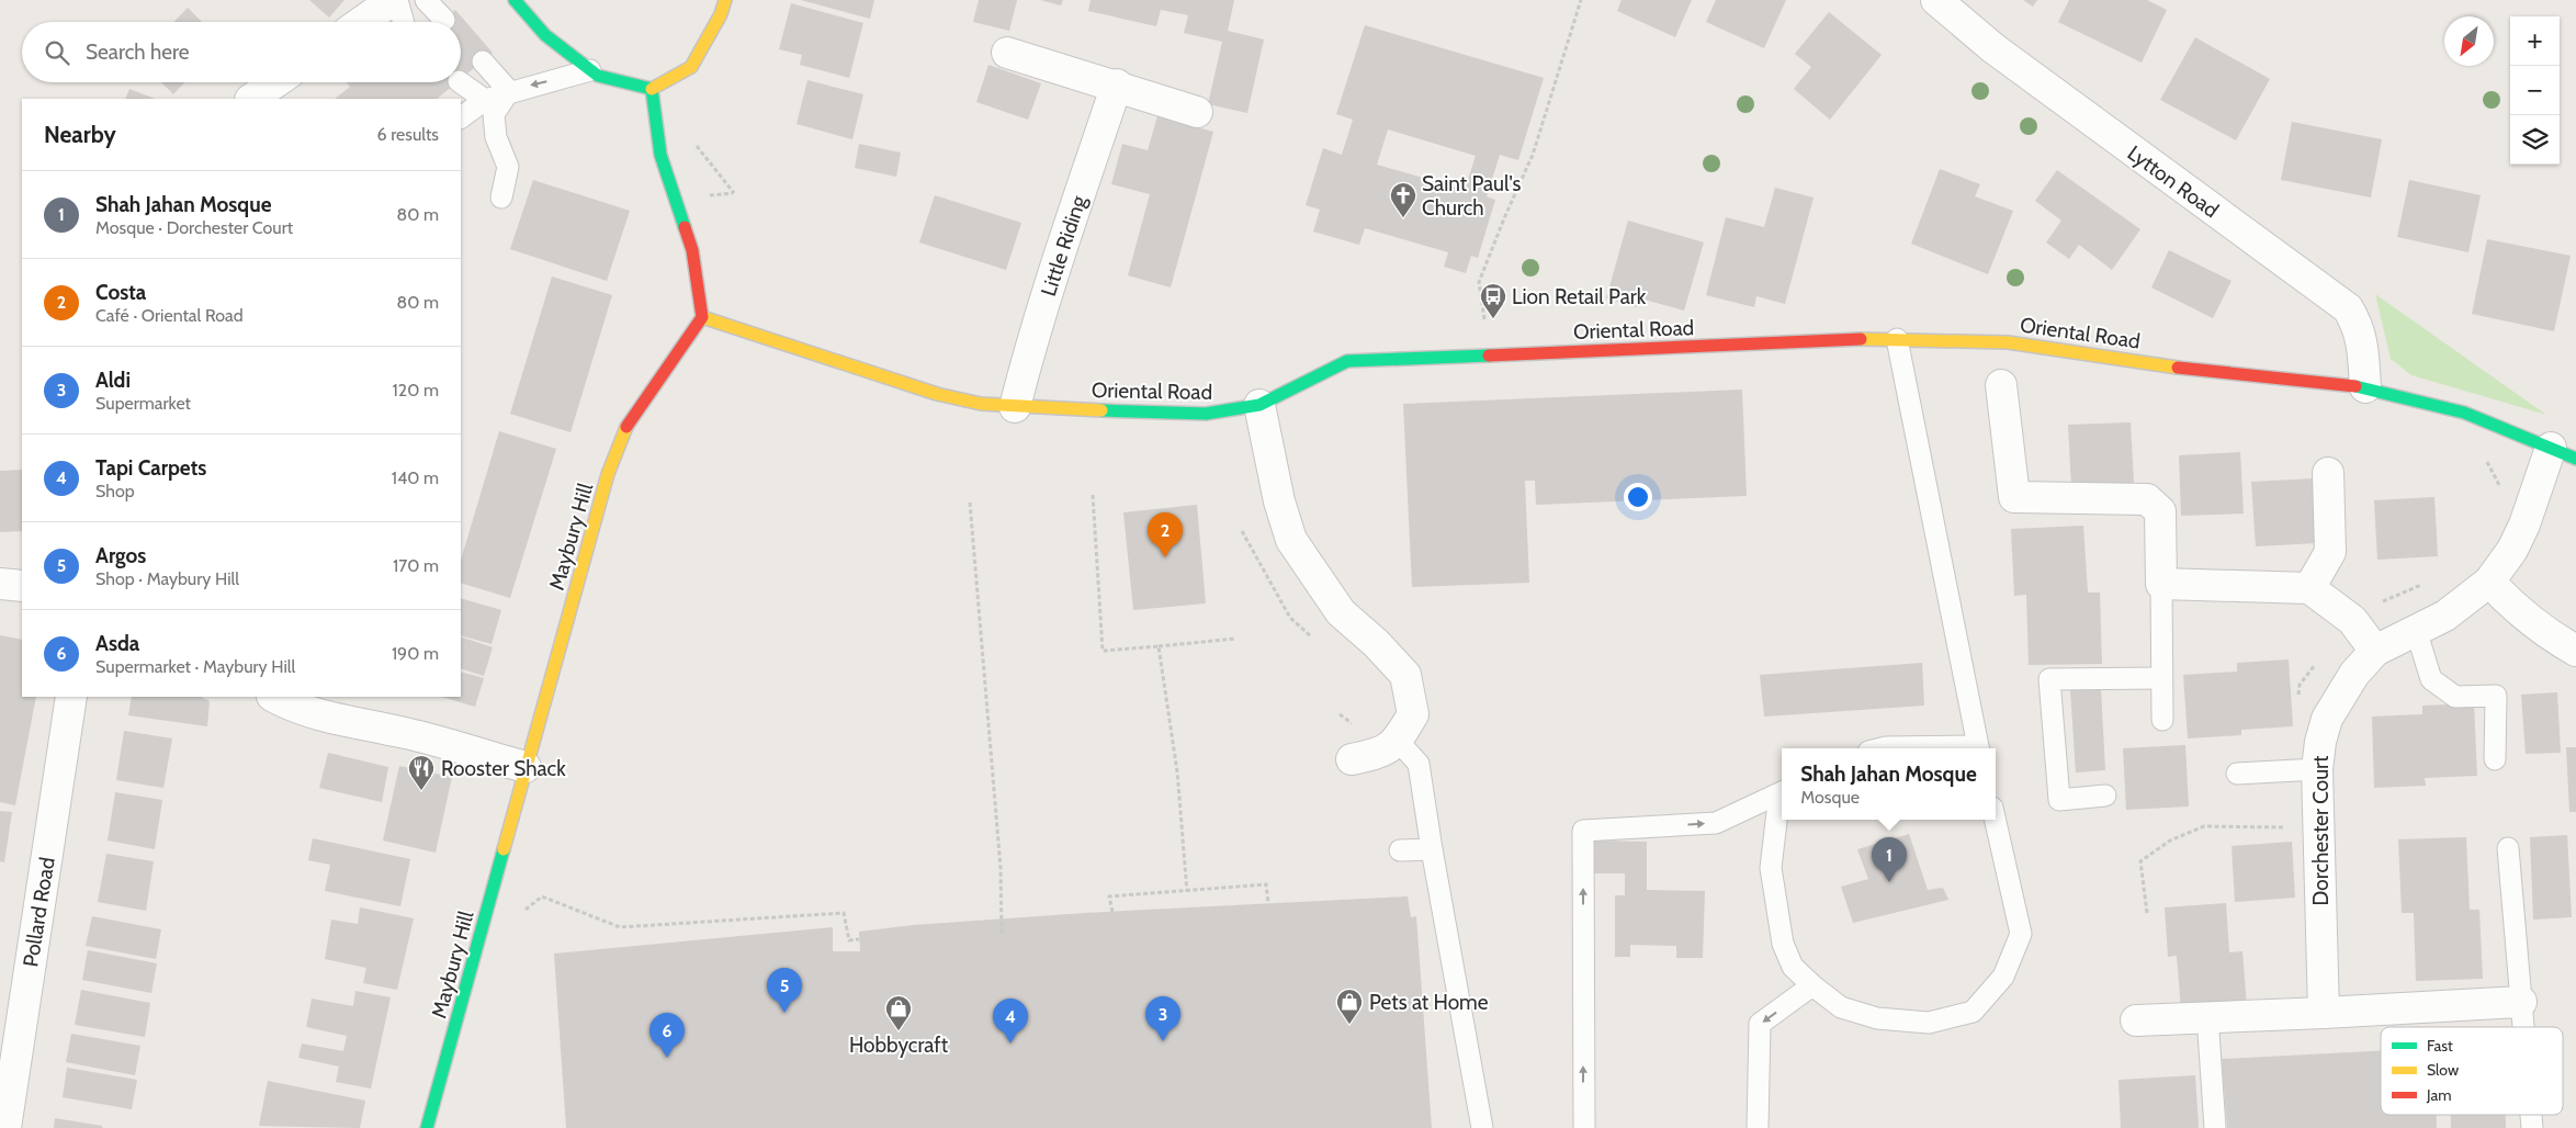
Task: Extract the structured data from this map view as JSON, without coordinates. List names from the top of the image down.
{
  "streets": {
    "street": [
      "Lytton Road",
      "Little Riding",
      "Oriental Road",
      "Maybury Hill",
      "Dorchester Court",
      "Pollard Road"
    ]
  },
  "crossings": [
    ["Lytton Road", "Oriental Road"],
    ["Little Riding", "Oriental Road"],
    ["Oriental Road", "Maybury Hill"],
    ["Oriental Road", "Dorchester Court"]
  ],
  "places": {
    "church": ["Saint Paul's Church"],
    "bus stop": ["Lion Retail Park"],
    "restaurant": ["Rooster Shack"],
    "shop": ["Pets at Home", "Hobbycraft"]
  },
  "legend": ["Fast", "Slow", "Jam"],
  "north": "bottom left",
  "page": {
    "map_buttons": ["+", "−"],
    "search": "Search here",
    "heading": ["Nearby", "6 results"],
    "list": [
      {
        "mark": "1",
        "name": "Shah Jahan Mosque",
        "note": "Mosque · Dorchester Court",
        "value": "80 m"
      },
      {
        "mark": "2",
        "name": "Costa",
        "note": "Café · Oriental Road",
        "value": "80 m"
      },
      {
        "mark": "3",
        "name": "Aldi",
        "note": "Supermarket",
        "value": "120 m"
      },
      {
        "mark": "4",
        "name": "Tapi Carpets",
        "note": "Shop",
        "value": "140 m"
      },
      {
        "mark": "5",
        "name": "Argos",
        "note": "Shop · Maybury Hill",
        "value": "170 m"
      },
      {
        "mark": "6",
        "name": "Asda",
        "note": "Supermarket · Maybury Hill",
        "value": "190 m"
      }
    ],
    "pins": [
      "2",
      "1",
      "5",
      "3",
      "4",
      "6"
    ],
    "popup": ["Shah Jahan Mosque", "Mosque"]
  }
}
